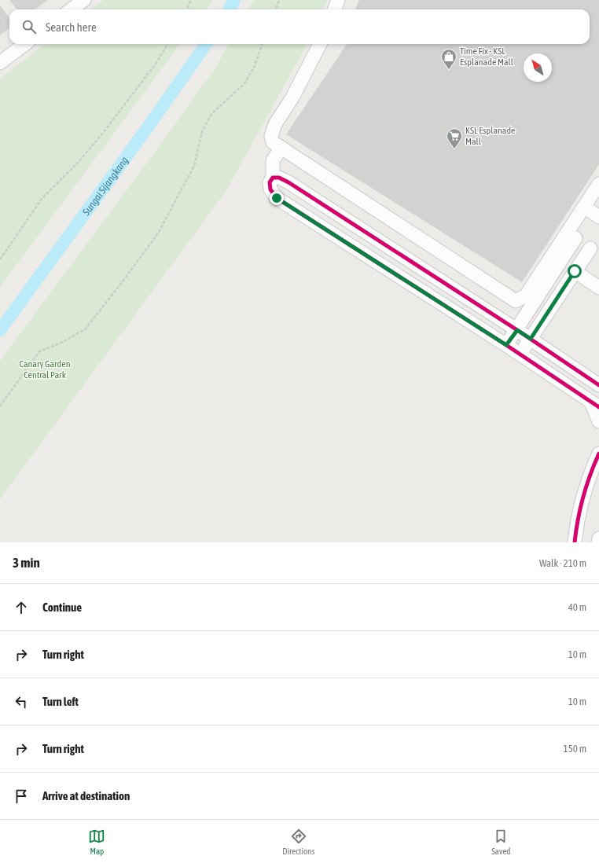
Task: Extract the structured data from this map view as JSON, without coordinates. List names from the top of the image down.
{
  "water": ["Sungai Sijangkang"],
  "parks": ["Canary Garden Central Park"],
  "places": {
    "shop": ["Time Fix - KSL Esplanade Mall"],
    "supermarket": ["KSL Esplanade Mall"]
  },
  "north": "top left",
  "page": {
    "search": "Search here",
    "heading": ["3 min", "Walk · 210 m"],
    "list": [
      ["Continue", "40 m"],
      ["Turn right", "10 m"],
      ["Turn left", "10 m"],
      ["Turn right", "150 m"],
      "Arrive at destination"
    ],
    "nav": ["Map", "Directions", "Saved"]
  }
}
